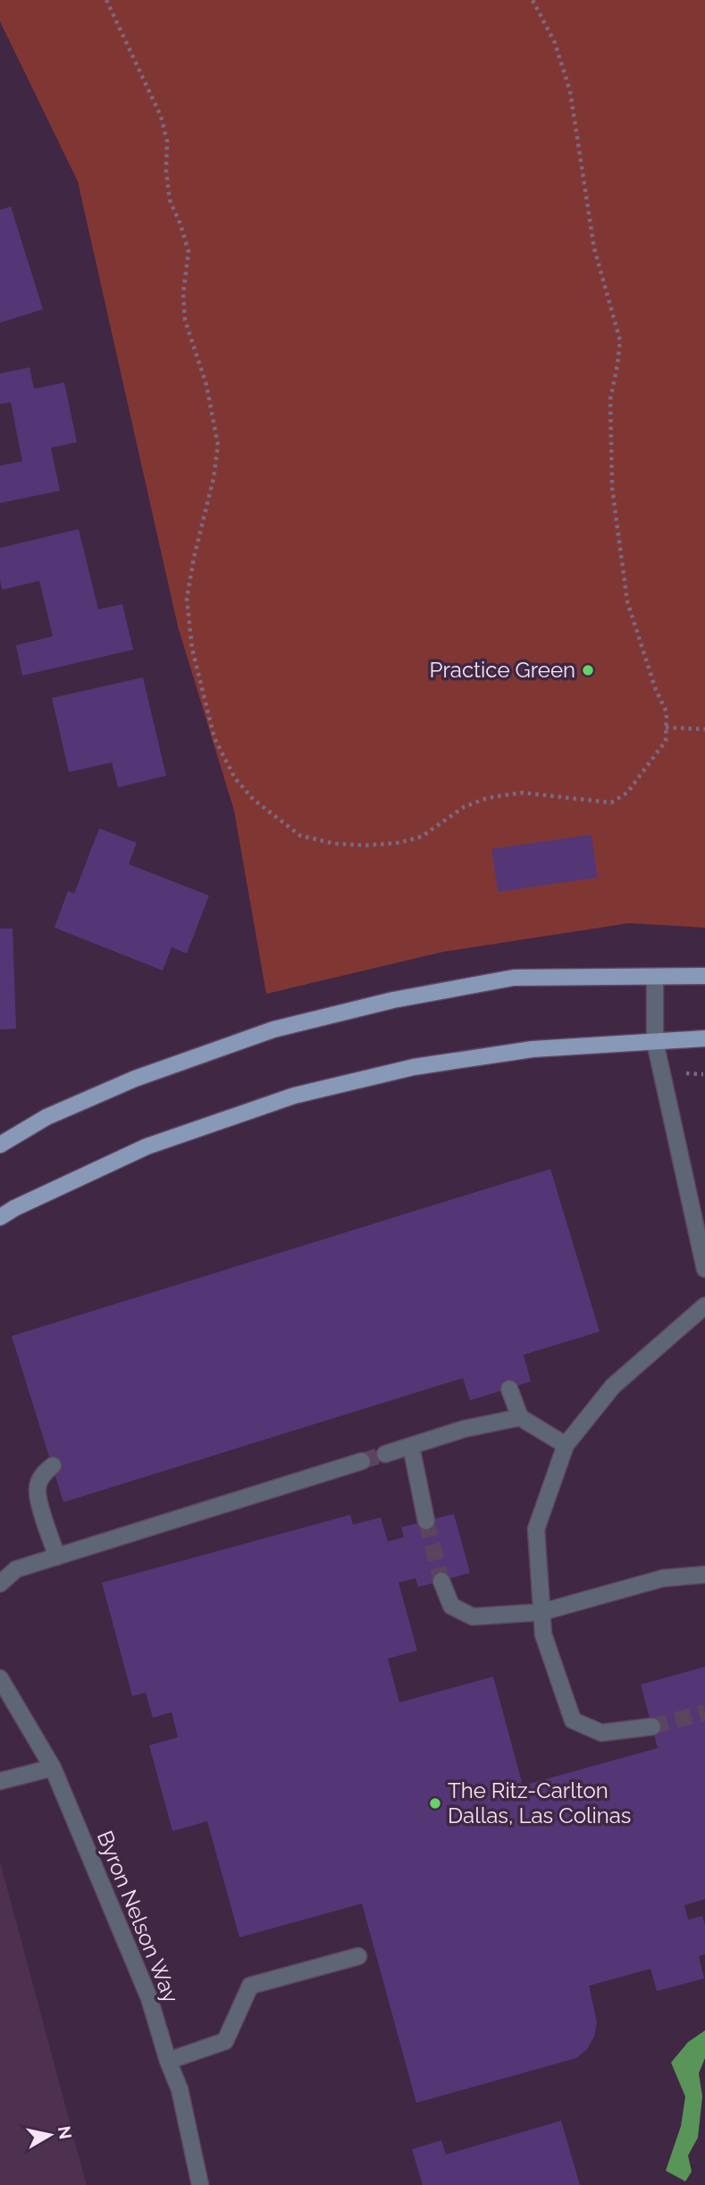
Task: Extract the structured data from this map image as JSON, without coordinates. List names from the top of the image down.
{
  "streets": {
    "street": ["Byron Nelson Way"]
  },
  "places": ["Practice Green", "The Ritz-Carlton Dallas, Las Colinas"],
  "north": "right"
}
